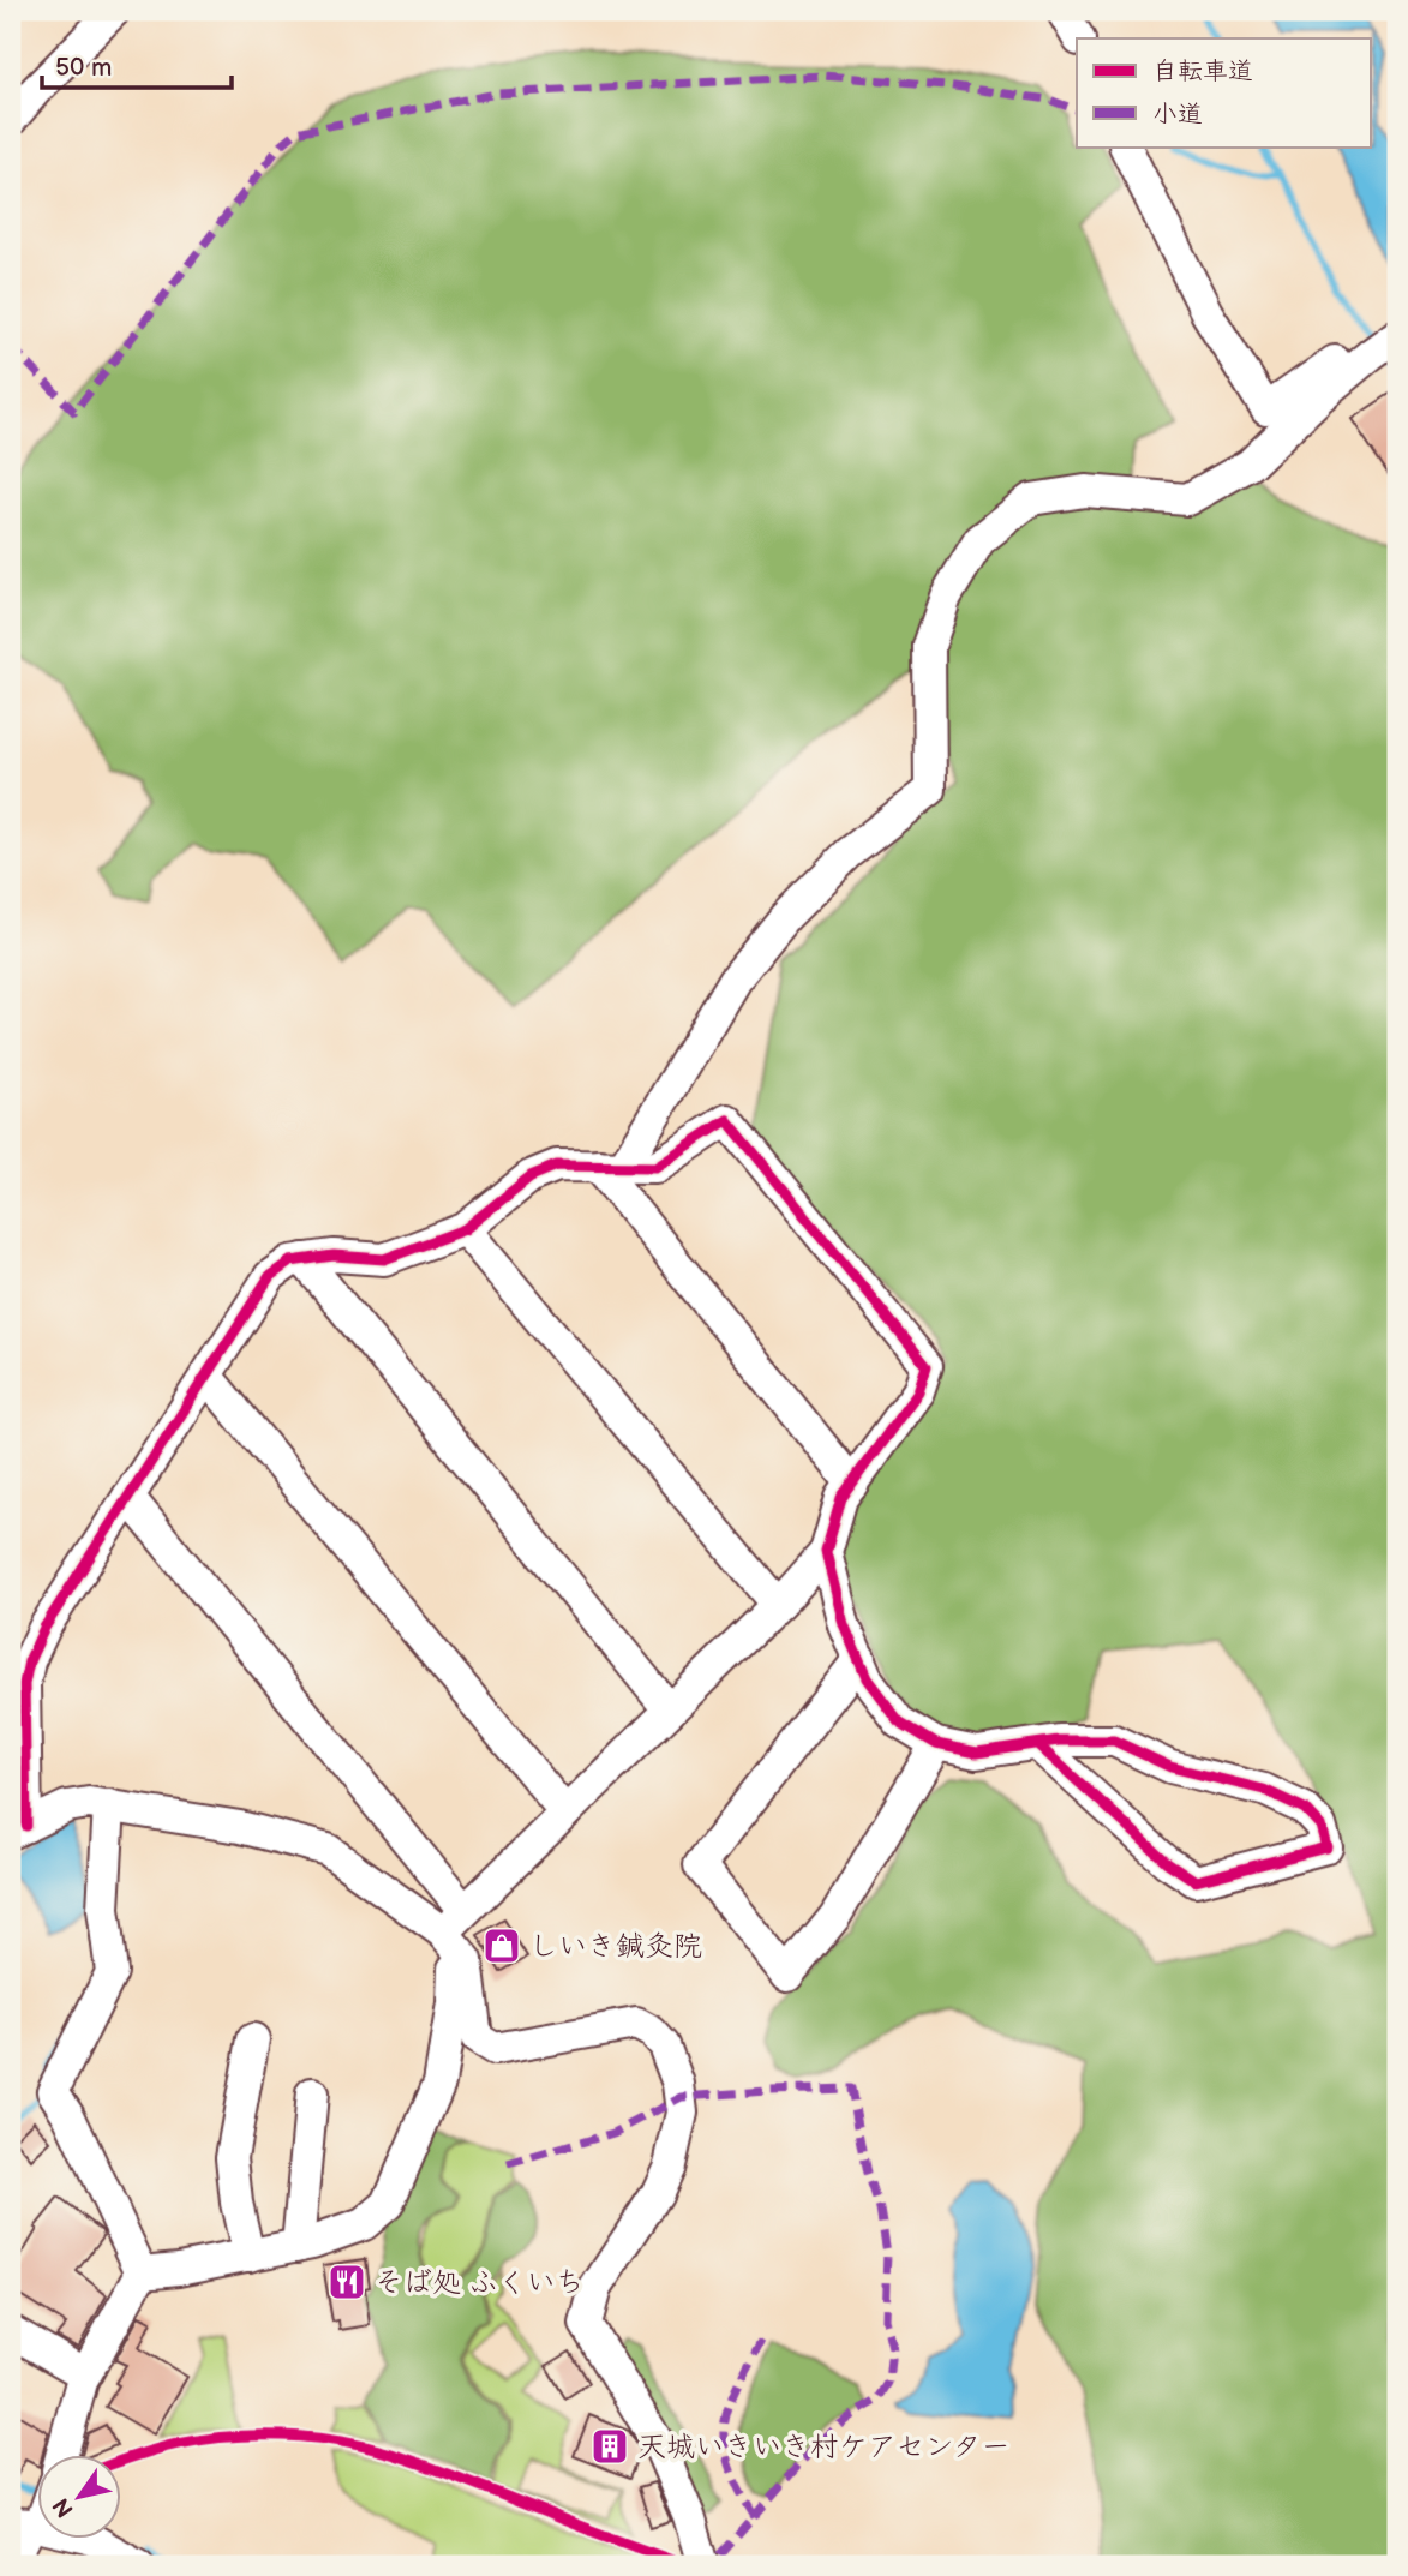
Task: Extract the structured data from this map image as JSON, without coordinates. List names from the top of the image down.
{
  "places": {
    "shop": ["しいき鍼灸院"],
    "restaurant": ["そば処 ふくいち"],
    "building": ["天城いきいき村ケアセンター"]
  },
  "legend": ["自転車道", "小道"],
  "scale_bar": "50 m",
  "north": "bottom left"
}
